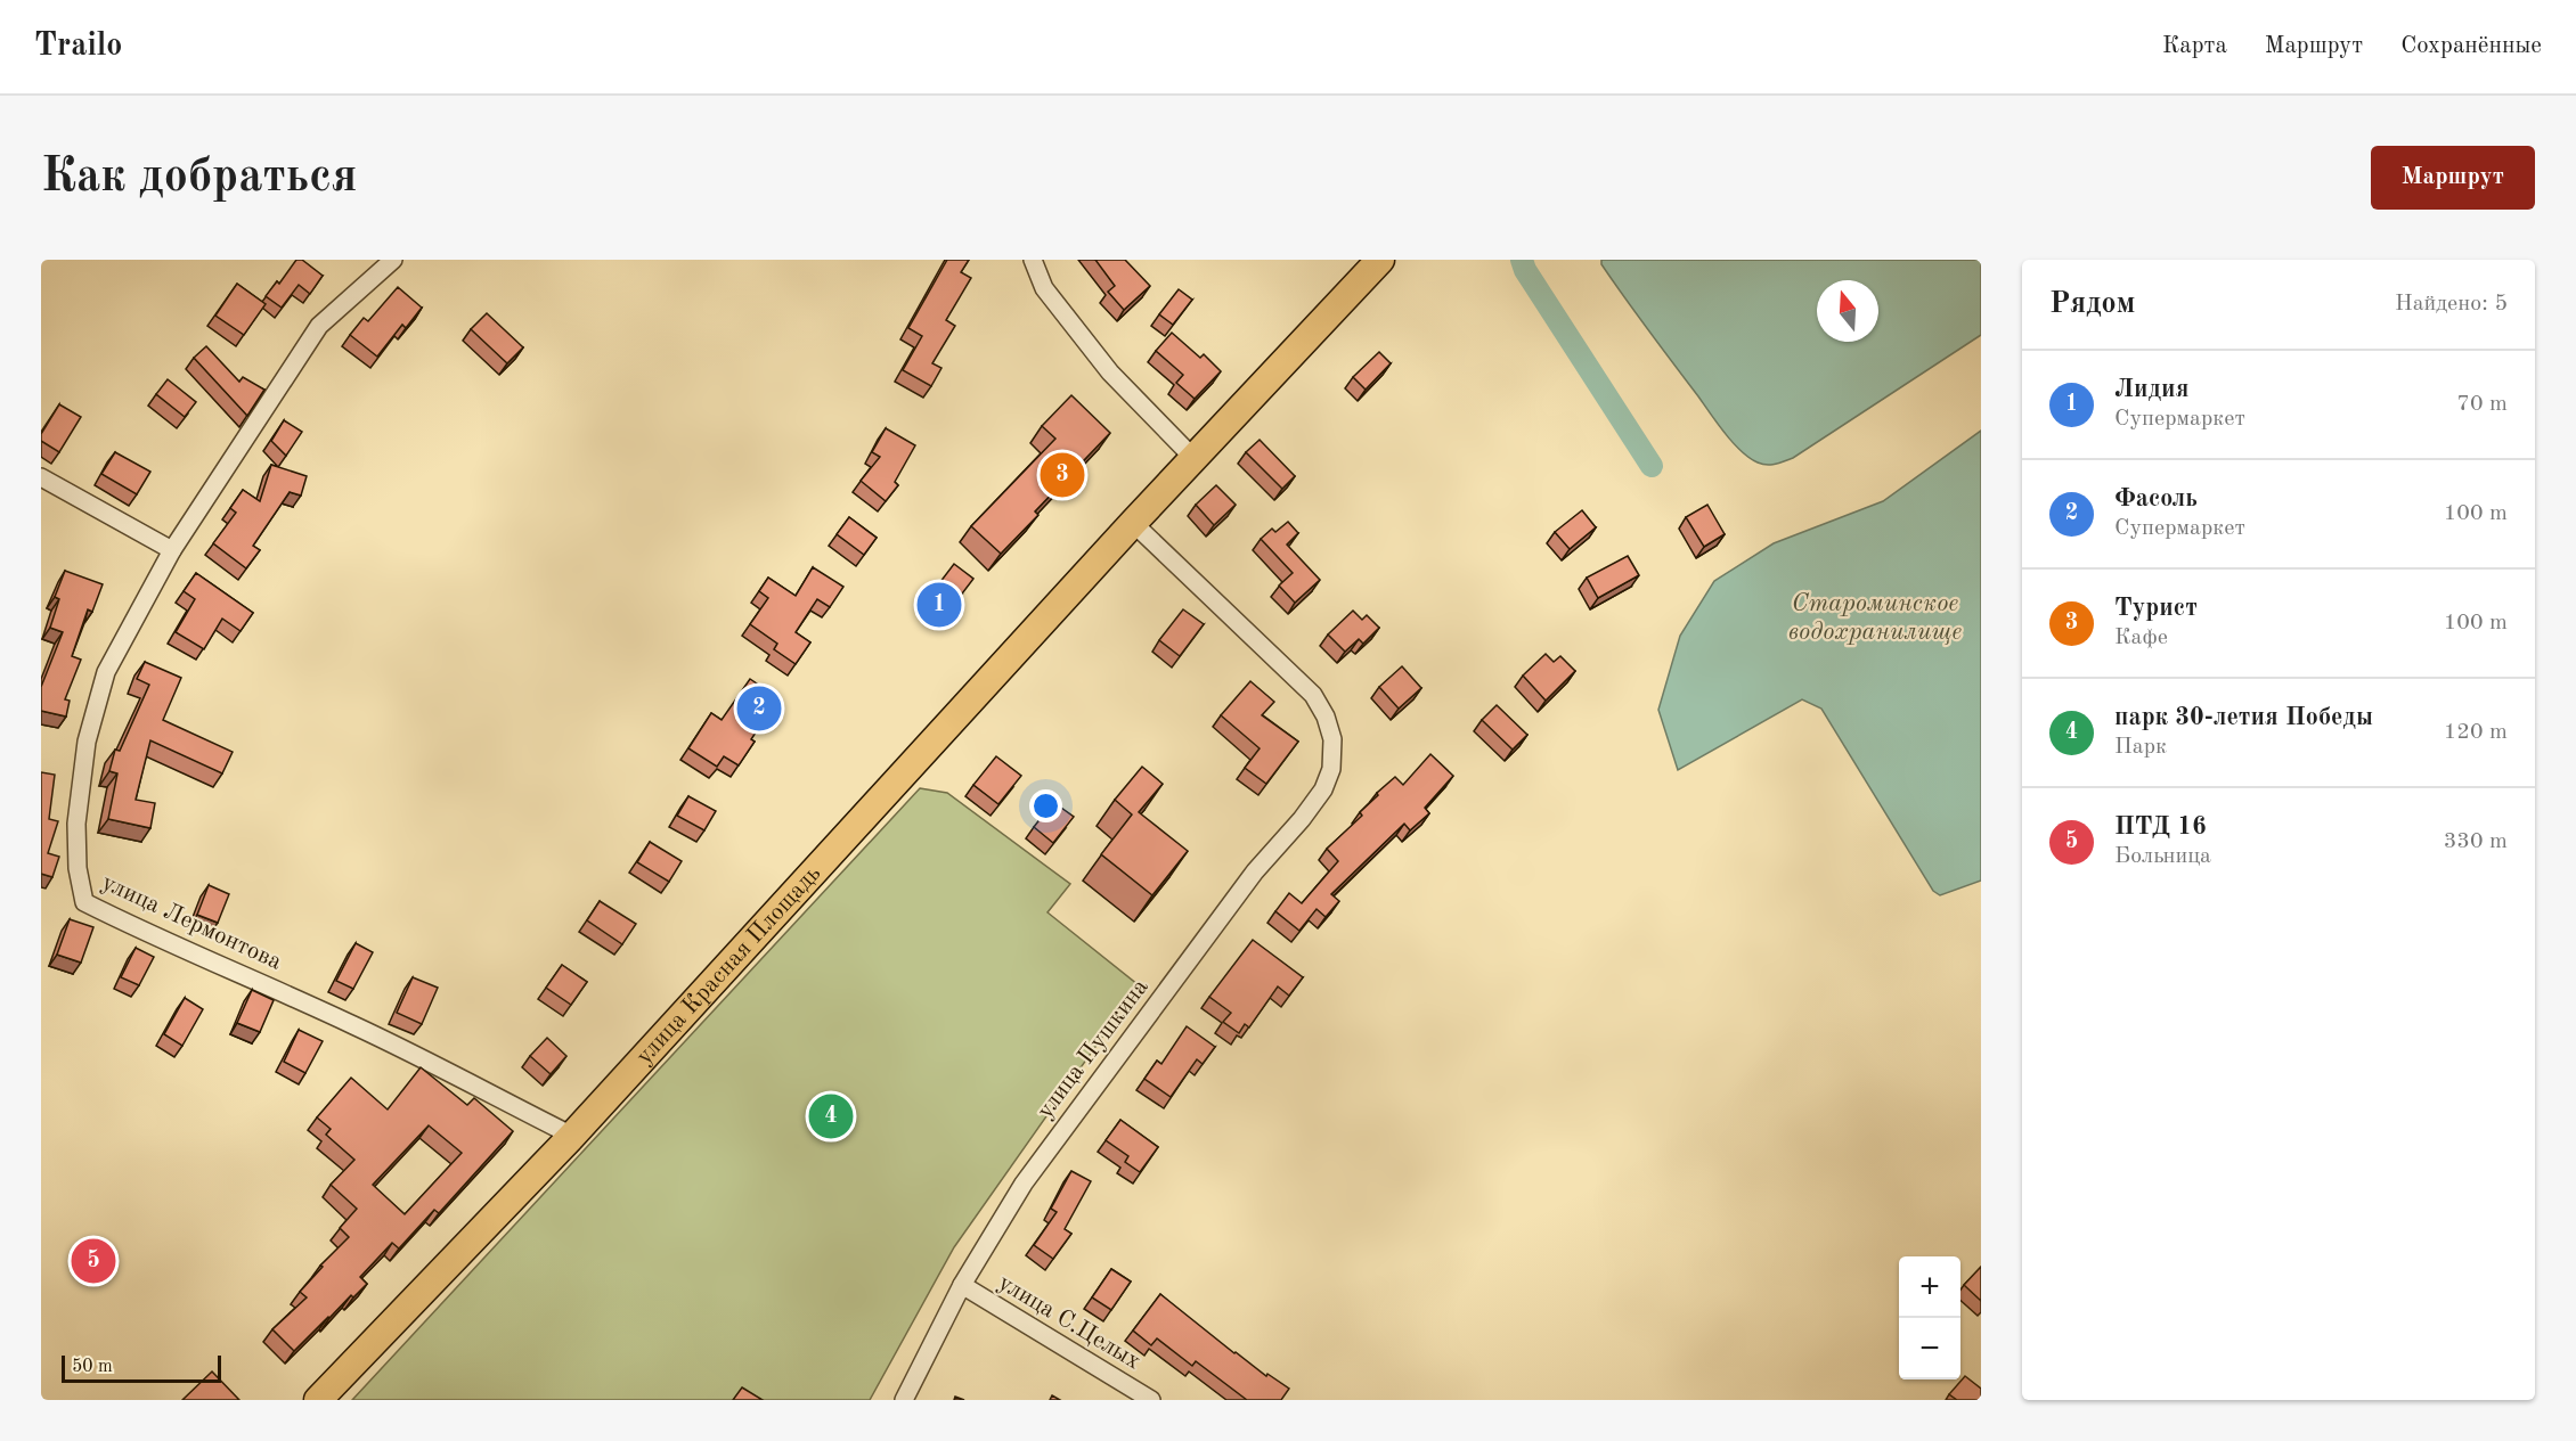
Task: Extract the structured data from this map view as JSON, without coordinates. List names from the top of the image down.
{
  "streets": {
    "main road": ["улица Красная Площадь"],
    "street": ["улица Лермонтова", "улица Пушкина", "улица С.Целых"]
  },
  "crossings": [
    ["улица Лермонтова", "улица Красная Площадь"],
    ["улица Красная Площадь", "улица Пушкина"],
    ["улица Пушкина", "улица С.Целых"]
  ],
  "water": ["Староминское водохранилище"],
  "scale_bar": "50 m",
  "north": "top",
  "page": {
    "header": "Trailo",
    "nav": ["Карта", "Маршрут", "Сохранённые"],
    "buttons": "Маршрут",
    "title": "Как добраться",
    "heading": ["Рядом", "Найдено: 5"],
    "list": [
      {
        "mark": "1",
        "name": "Лидия",
        "note": "Супермаркет",
        "value": "70 m"
      },
      {
        "mark": "2",
        "name": "Фасоль",
        "note": "Супермаркет",
        "value": "100 m"
      },
      {
        "mark": "3",
        "name": "Турист",
        "note": "Кафе",
        "value": "100 m"
      },
      {
        "mark": "4",
        "name": "парк 30-летия Победы",
        "note": "Парк",
        "value": "120 m"
      },
      {
        "mark": "5",
        "name": "ПТД 16",
        "note": "Больница",
        "value": "330 m"
      }
    ],
    "pins": [
      "3",
      "1",
      "2",
      "4",
      "5"
    ],
    "map_buttons": ["+", "−"],
    "scale": "50 m"
  }
}
